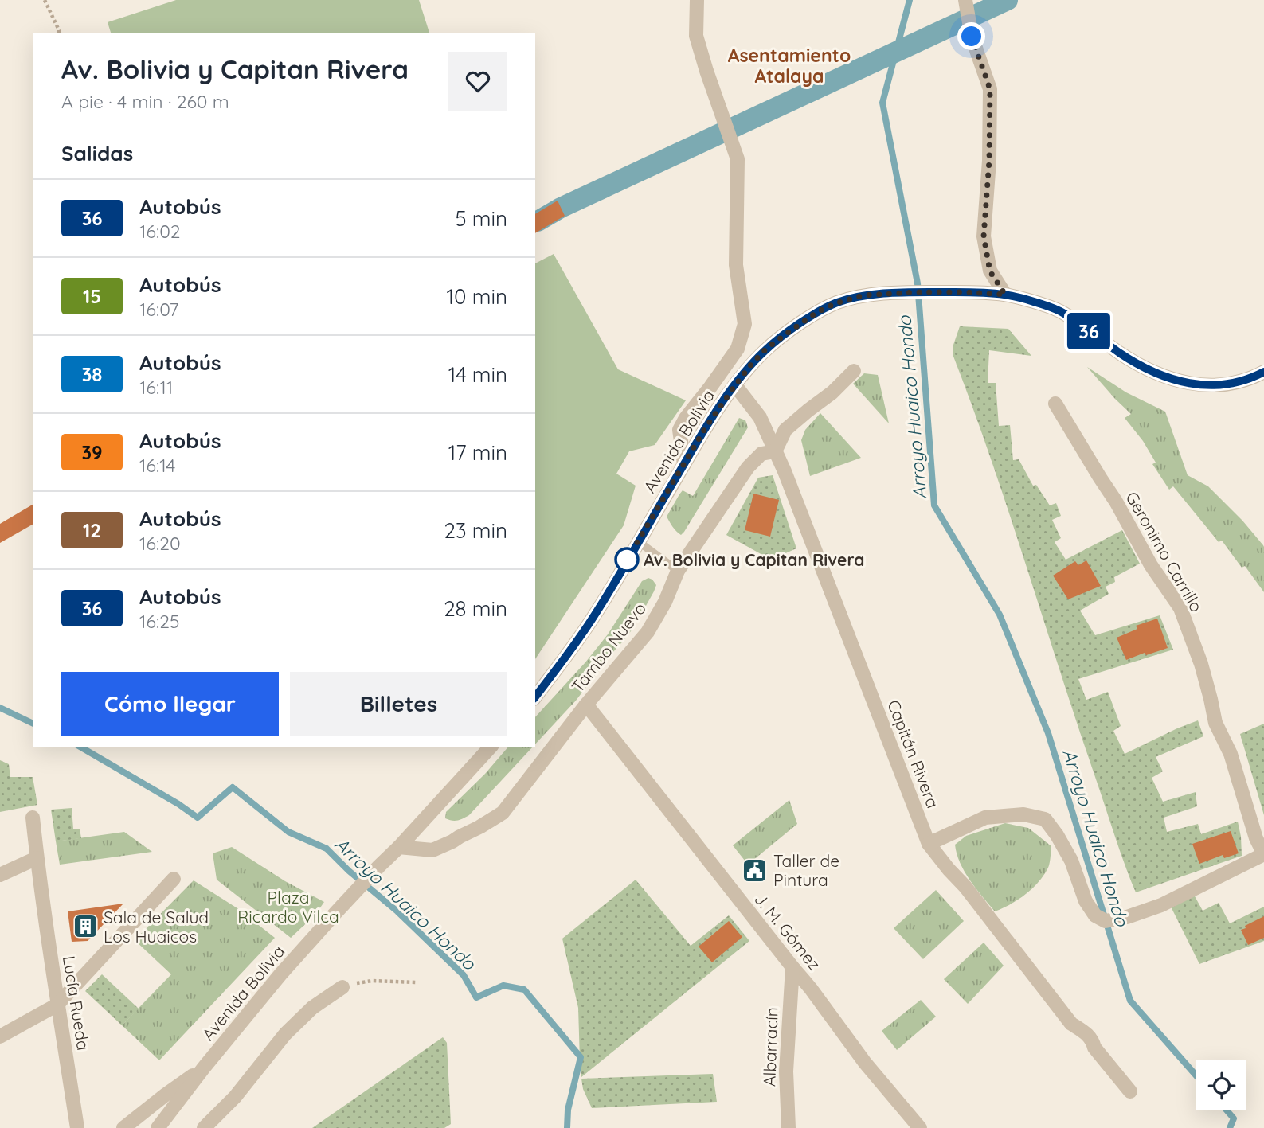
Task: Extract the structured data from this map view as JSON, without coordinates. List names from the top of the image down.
{
  "streets": {
    "street": [
      "Avenida Bolivia",
      "Geronimo Carrillo",
      "Tambo Nuevo",
      "Capitán Rivera",
      "J. M. Gómez",
      "Lucía Rueda",
      "Albarracín"
    ]
  },
  "crossings": [
    ["Avenida Bolivia", "Tambo Nuevo"],
    ["Avenida Bolivia", "Capitán Rivera"],
    ["Tambo Nuevo", "Capitán Rivera"],
    ["Tambo Nuevo", "J. M. Gómez"],
    ["J. M. Gómez", "Albarracín"]
  ],
  "districts": ["Asentamiento Atalaya"],
  "water": ["Arroyo Huaico Hondo"],
  "parks": ["Plaza Ricardo Vilca"],
  "places": {
    "other": ["Av. Bolivia y Capitan Rivera"],
    "public building": ["Taller de Pintura"],
    "building": ["Sala de Salud Los Huaicos"]
  },
  "lines": ["bus line 36"],
  "page": {
    "on_map": "36",
    "heading": [
      ["Av. Bolivia y Capitan Rivera", "A pie · 4 min · 260 m"],
      "Salidas"
    ],
    "list": [
      {
        "mark": "36",
        "name": "Autobús",
        "note": "16:02",
        "value": "5 min"
      },
      {
        "mark": "15",
        "name": "Autobús",
        "note": "16:07",
        "value": "10 min"
      },
      {
        "mark": "38",
        "name": "Autobús",
        "note": "16:11",
        "value": "14 min"
      },
      {
        "mark": "39",
        "name": "Autobús",
        "note": "16:14",
        "value": "17 min"
      },
      {
        "mark": "12",
        "name": "Autobús",
        "note": "16:20",
        "value": "23 min"
      },
      {
        "mark": "36",
        "name": "Autobús",
        "note": "16:25",
        "value": "28 min"
      }
    ],
    "buttons": ["Cómo llegar", "Billetes"]
  }
}
